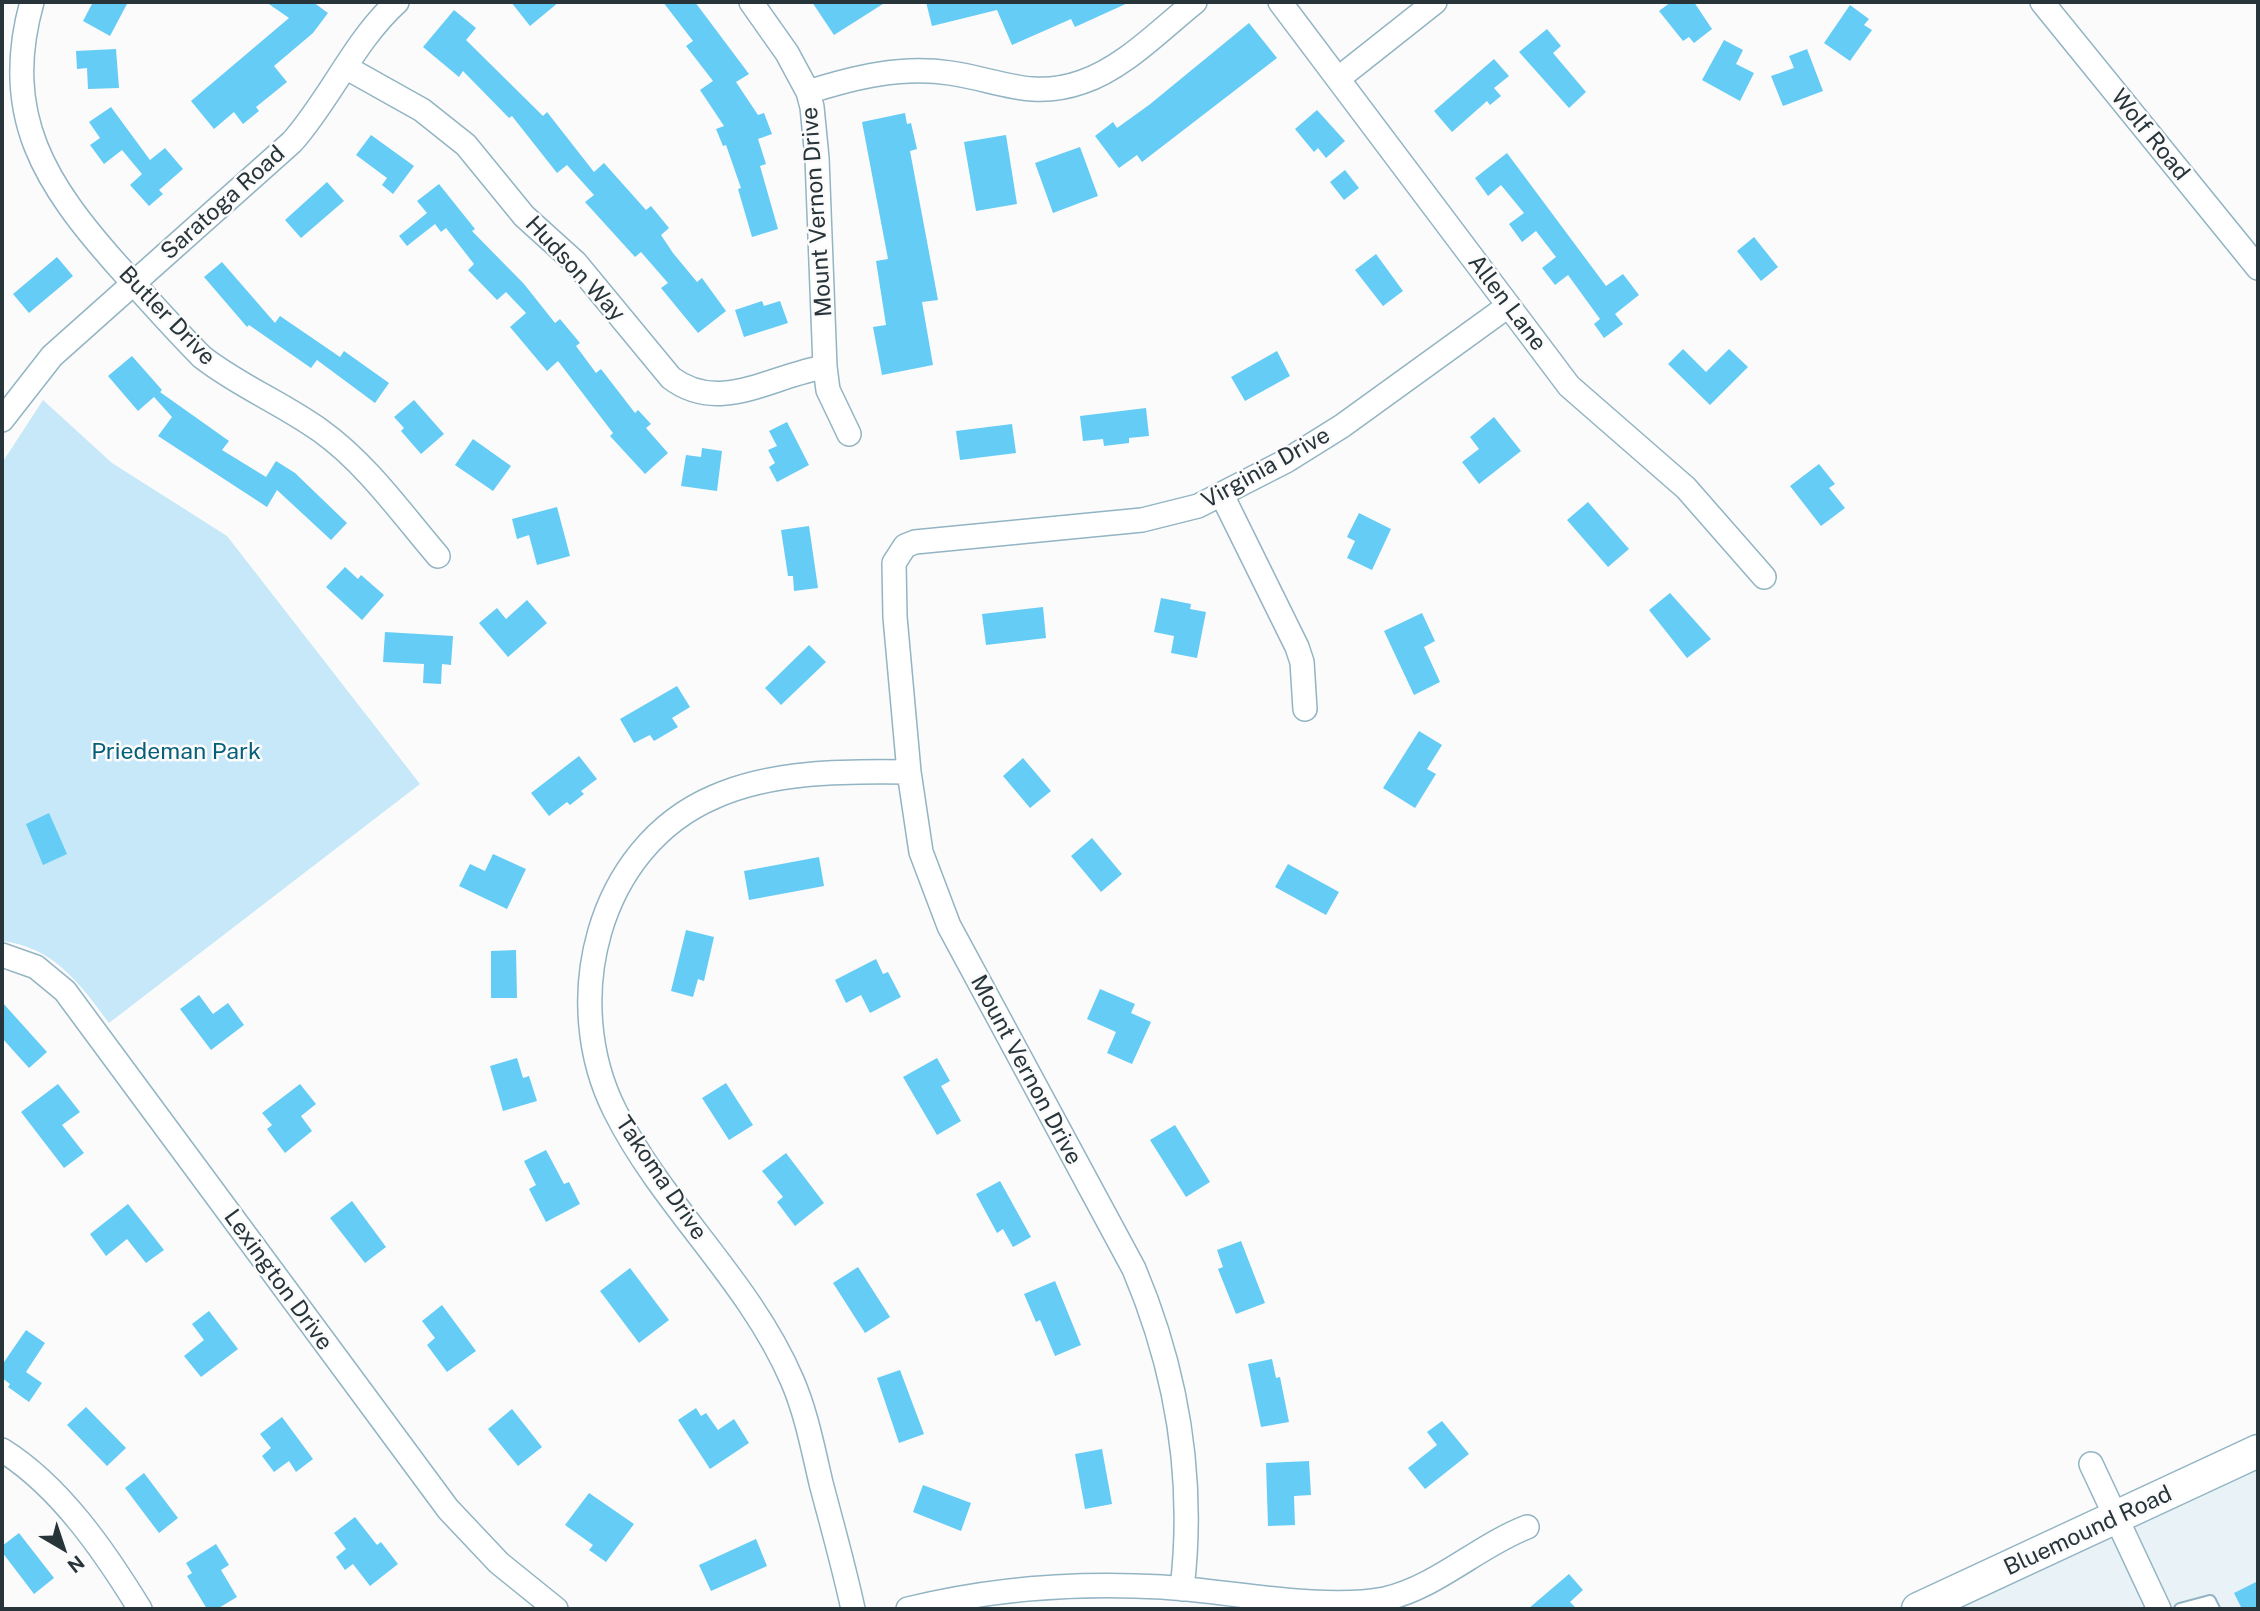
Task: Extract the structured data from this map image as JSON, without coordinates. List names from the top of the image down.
{
  "streets": {
    "main road": ["Bluemound Road"],
    "street": [
      "Wolf Road",
      "Saratoga Road",
      "Mount Vernon Drive",
      "Hudson Way",
      "Allen Lane",
      "Butler Drive",
      "Virginia Drive",
      "Takoma Drive",
      "Lexington Drive"
    ]
  },
  "crossings": [
    ["Saratoga Road", "Hudson Way"],
    ["Saratoga Road", "Butler Drive"],
    ["Mount Vernon Drive", "Hudson Way"],
    ["Mount Vernon Drive", "Virginia Drive"],
    ["Mount Vernon Drive", "Takoma Drive"],
    ["Allen Lane", "Virginia Drive"]
  ],
  "parks": ["Priedeman Park"],
  "north": "bottom right"
}
